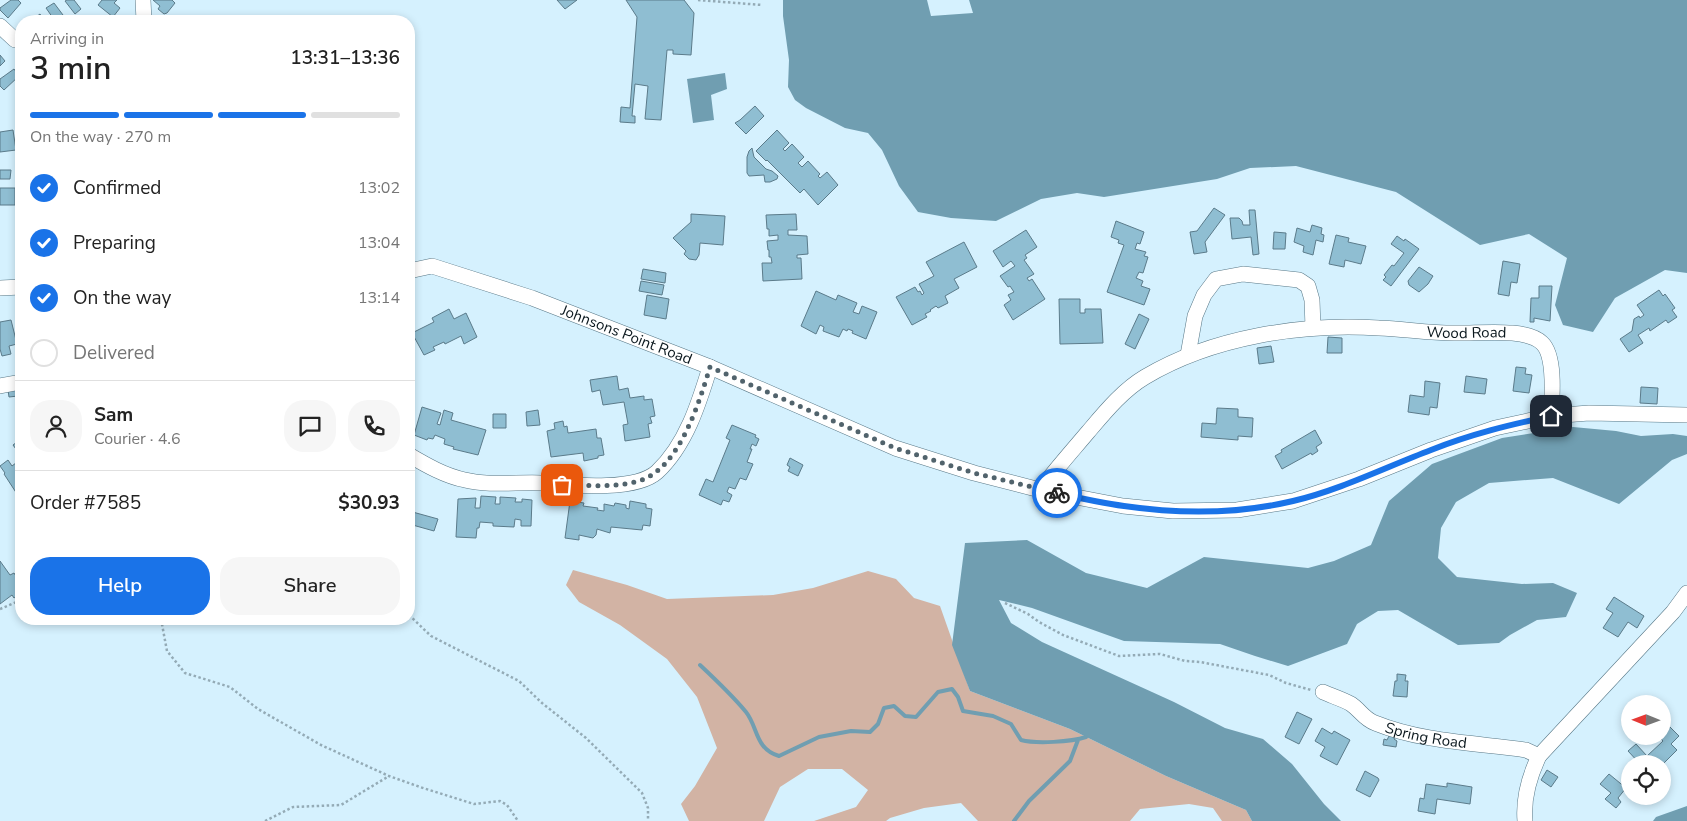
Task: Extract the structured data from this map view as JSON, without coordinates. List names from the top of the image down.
{
  "streets": {
    "street": ["Wood Road", "Johnsons Point Road", "Spring Road"]
  },
  "crossings": [
    ["Wood Road", "Johnsons Point Road"]
  ],
  "north": "left",
  "page": {
    "heading": ["3 min", "Arriving in", "13:31–13:36"],
    "panel": [
      "Sam",
      "Courier · 4.6",
      "Order #7585",
      "$30.93"
    ],
    "bar": "On the way · 270 m",
    "list": [
      ["Confirmed", "13:02"],
      ["Preparing", "13:04"],
      ["On the way", "13:14"],
      "Delivered"
    ],
    "buttons": ["Help", "Share"]
  }
}
